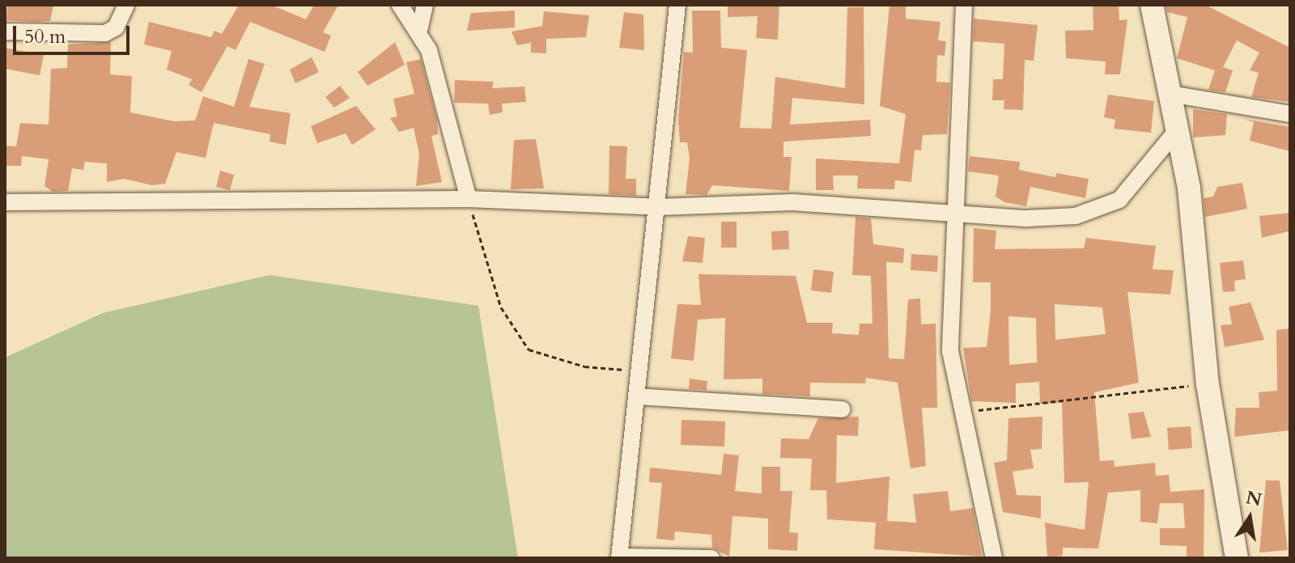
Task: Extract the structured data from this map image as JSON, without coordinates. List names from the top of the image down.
{
  "scale_bar": "50 m",
  "north": "top"
}
